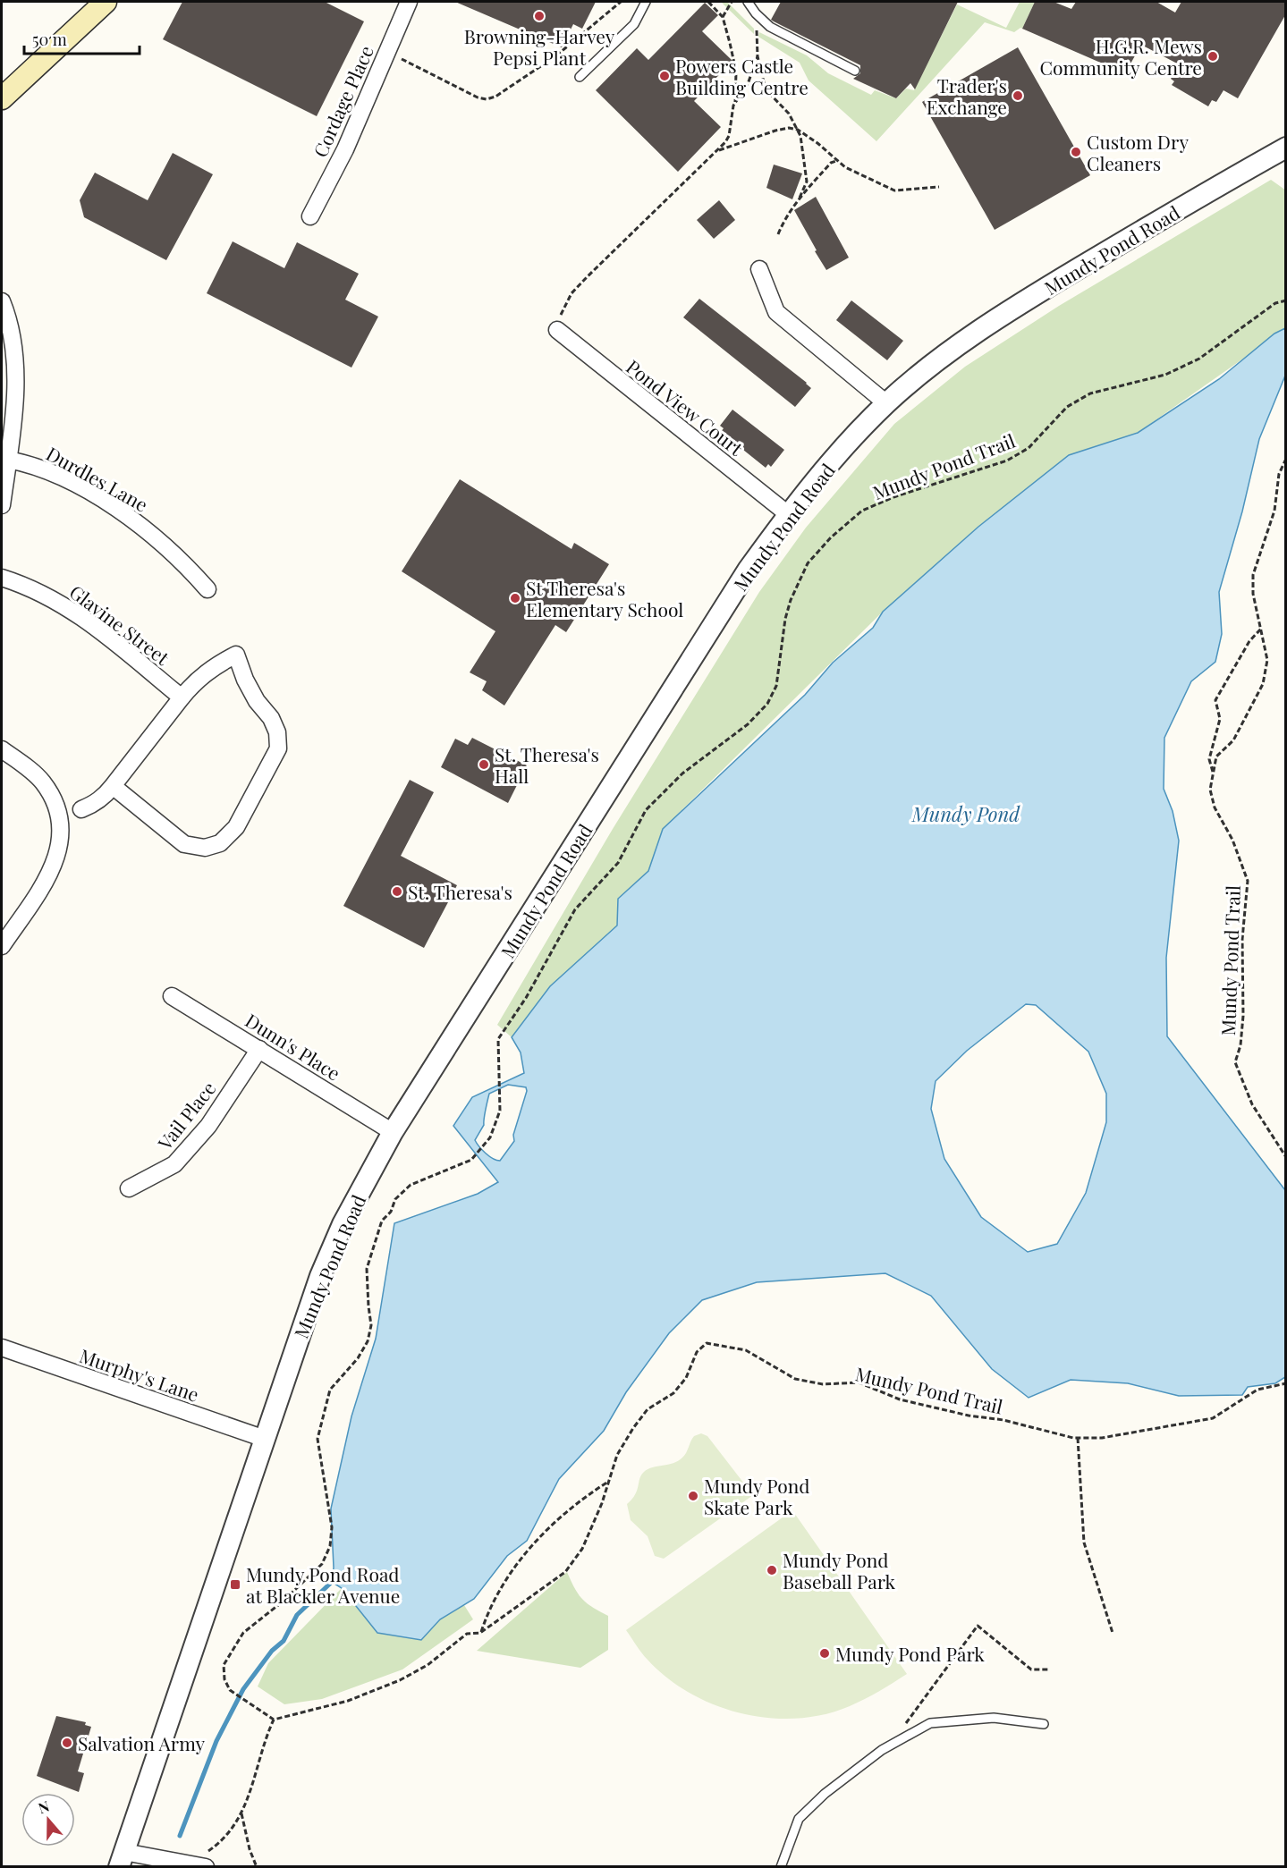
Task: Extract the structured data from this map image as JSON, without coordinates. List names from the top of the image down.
{
  "streets": {
    "street": [
      "Cordage Place",
      "Mundy Pond Road",
      "Pond View Court",
      "Durdles Lane",
      "Glavine Street",
      "Dunn's Place",
      "Vail Place",
      "Murphy's Lane"
    ],
    "path": ["Mundy Pond Trail"]
  },
  "crossings": [
    ["Mundy Pond Road", "Pond View Court"],
    ["Mundy Pond Road", "Dunn's Place"],
    ["Mundy Pond Road", "Murphy's Lane"],
    ["Dunn's Place", "Vail Place"]
  ],
  "water": ["Mundy Pond"],
  "places": {
    "other": [
      "Browning-Harvey Pepsi Plant",
      "H.G.R. Mews Community Centre",
      "Powers Castle Building Centre",
      "Trader's Exchange",
      "Custom Dry Cleaners",
      "St Theresa's Elementary School",
      "St. Theresa's Hall",
      "St. Theresa's",
      "Mundy Pond Skate Park",
      "Mundy Pond Baseball Park",
      "Mundy Pond Park",
      "Salvation Army"
    ],
    "transit": ["Mundy Pond Road at Blackler Avenue"]
  },
  "scale_bar": "50 m",
  "north": "top"
}
